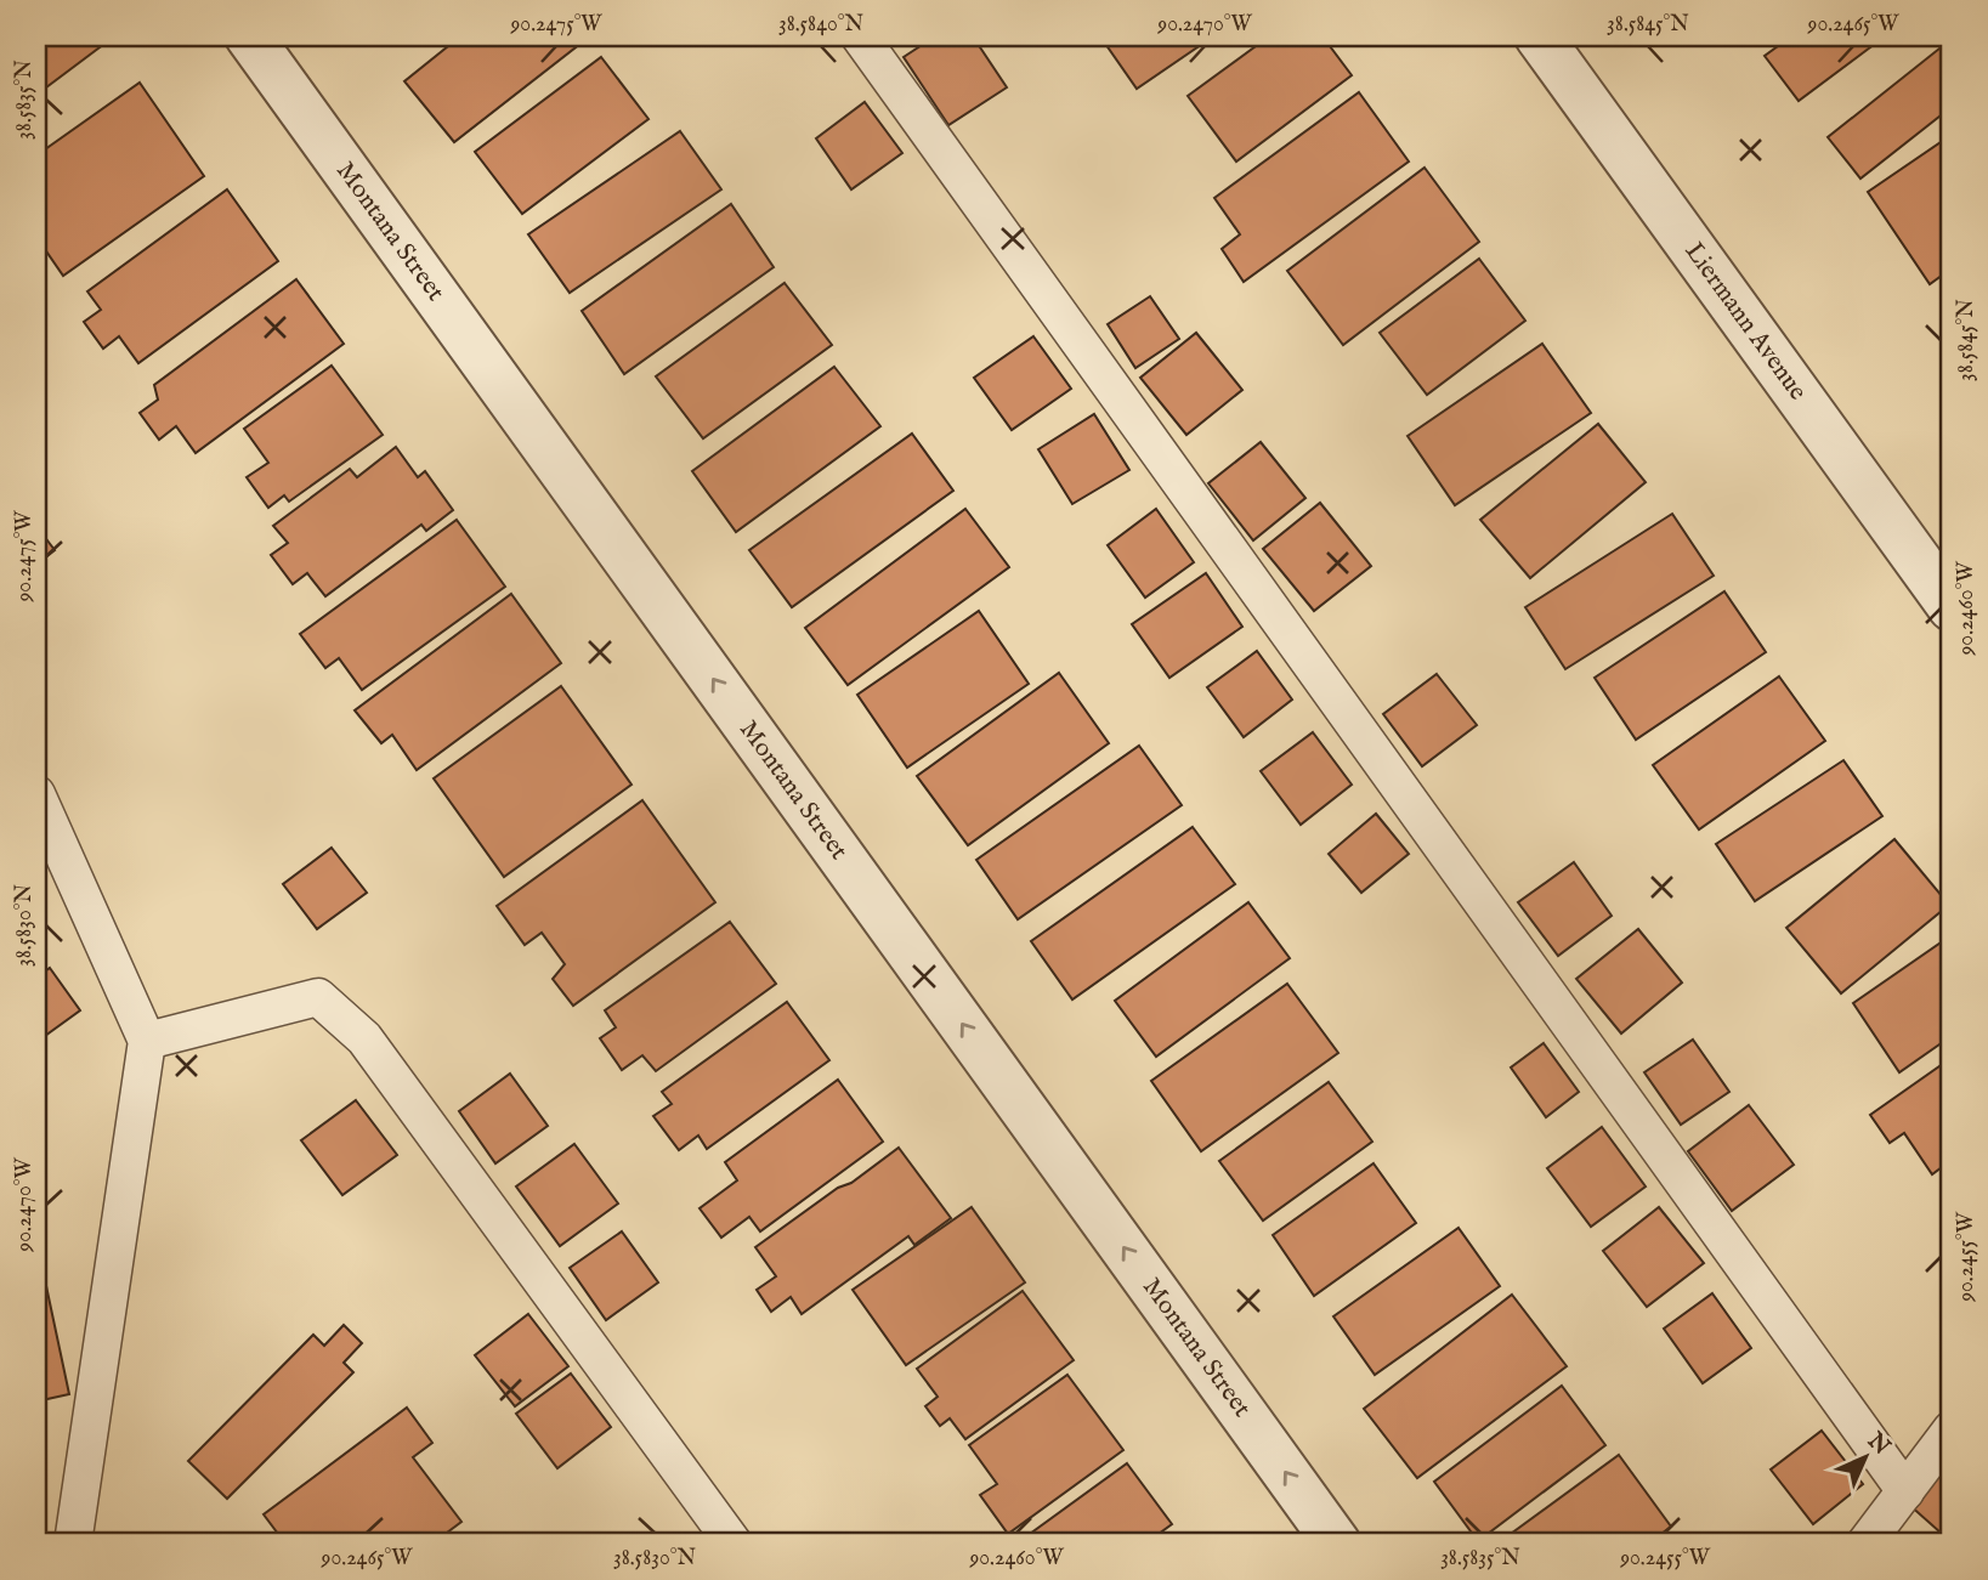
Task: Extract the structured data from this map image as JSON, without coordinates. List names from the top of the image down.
{
  "streets": {
    "street": ["Montana Street", "Liermann Avenue"]
  },
  "one_way": ["Montana Street"],
  "north": "top right",
  "coordinates": [
    "90.2475°W",
    "38.5840°N",
    "90.2470°W",
    "38.5845°N",
    "90.2465°W",
    "38.5835°N",
    "90.2460°W",
    "38.5830°N",
    "90.2455°W"
  ]
}
